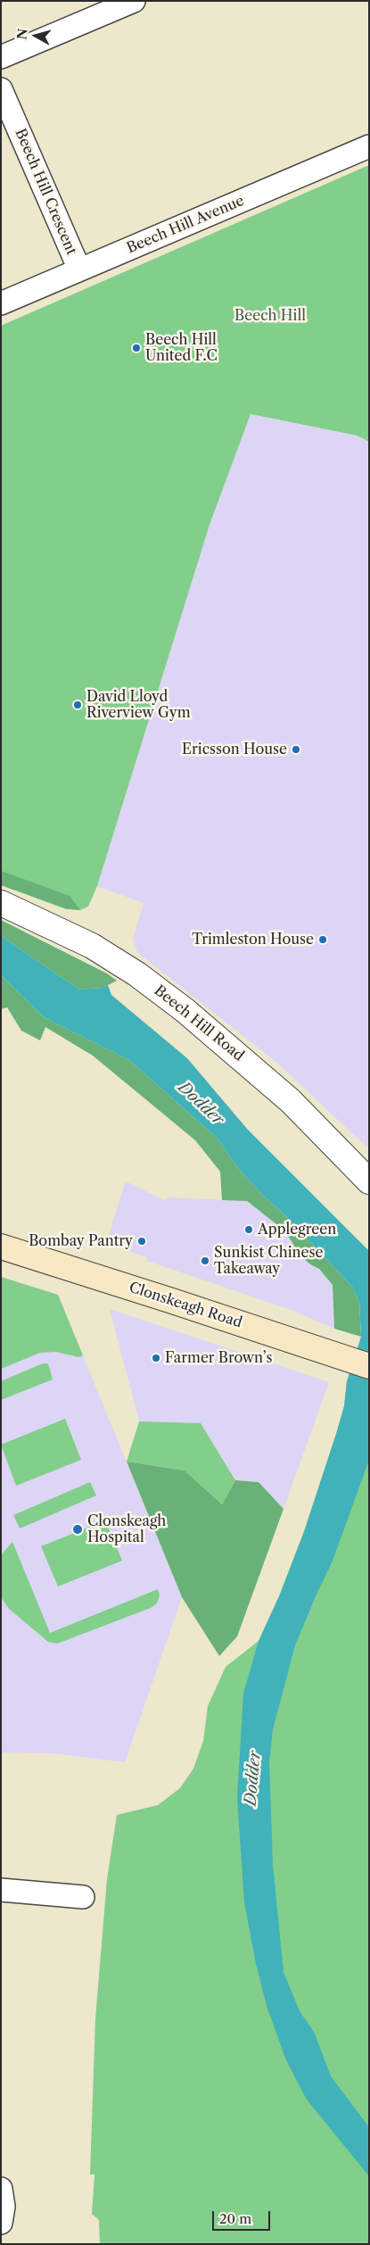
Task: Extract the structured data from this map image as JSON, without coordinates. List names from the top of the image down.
{
  "streets": {
    "main road": ["Clonskeagh Road"],
    "street": ["Beech Hill Crescent", "Beech Hill Avenue", "Beech Hill Road"]
  },
  "crossings": [
    ["Beech Hill Crescent", "Beech Hill Avenue"]
  ],
  "water": ["Dodder"],
  "parks": ["Beech Hill"],
  "places": [
    "Beech Hill United F.C",
    "David Lloyd Riverview Gym",
    "Ericsson House",
    "Trimleston House",
    "Applegreen",
    "Bombay Pantry",
    "Sunkist Chinese Takeaway",
    "Farmer Brown’s",
    "Clonskeagh Hospital"
  ],
  "scale_bar": "20 m",
  "north": "left"
}
